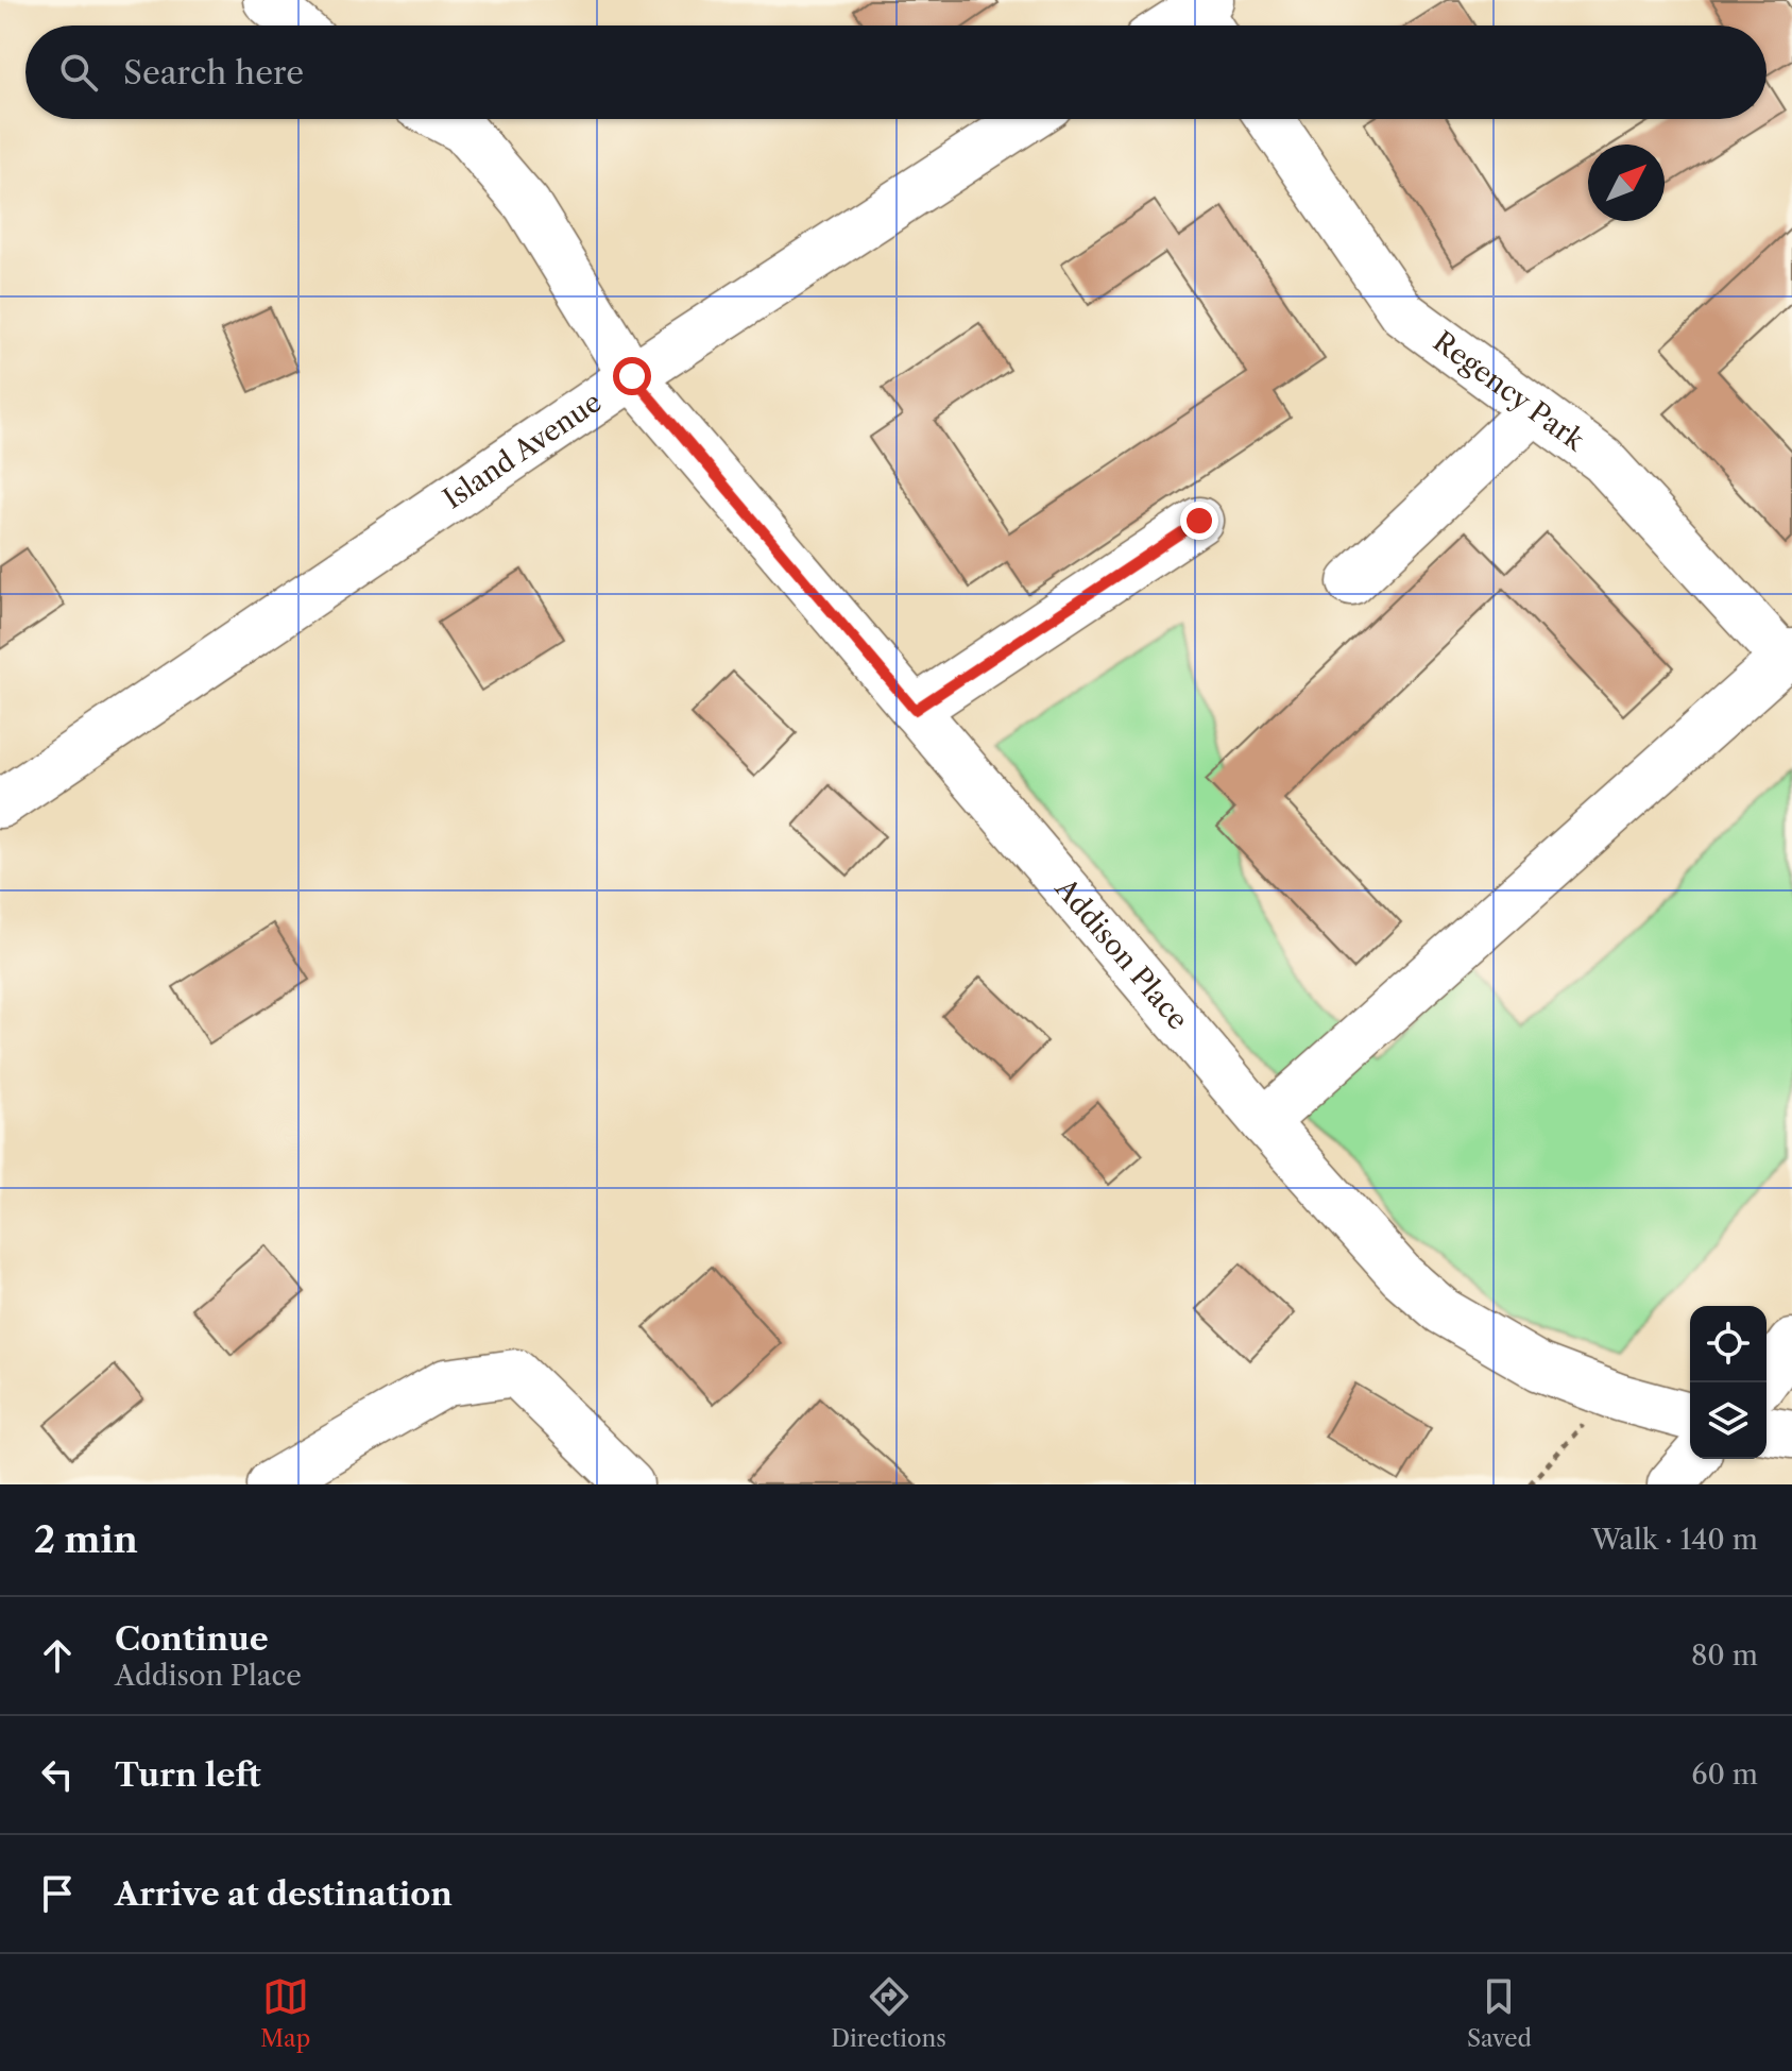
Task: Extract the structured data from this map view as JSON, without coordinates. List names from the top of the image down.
{
  "streets": {
    "street": ["Regency Park", "Island Avenue", "Addison Place"]
  },
  "crossings": [
    ["Island Avenue", "Addison Place"]
  ],
  "north": "top right",
  "page": {
    "search": "Search here",
    "heading": ["2 min", "Walk · 140 m"],
    "list": [
      ["Continue", "Addison Place", "80 m"],
      ["Turn left", "60 m"],
      "Arrive at destination"
    ],
    "nav": ["Map", "Directions", "Saved"]
  }
}
